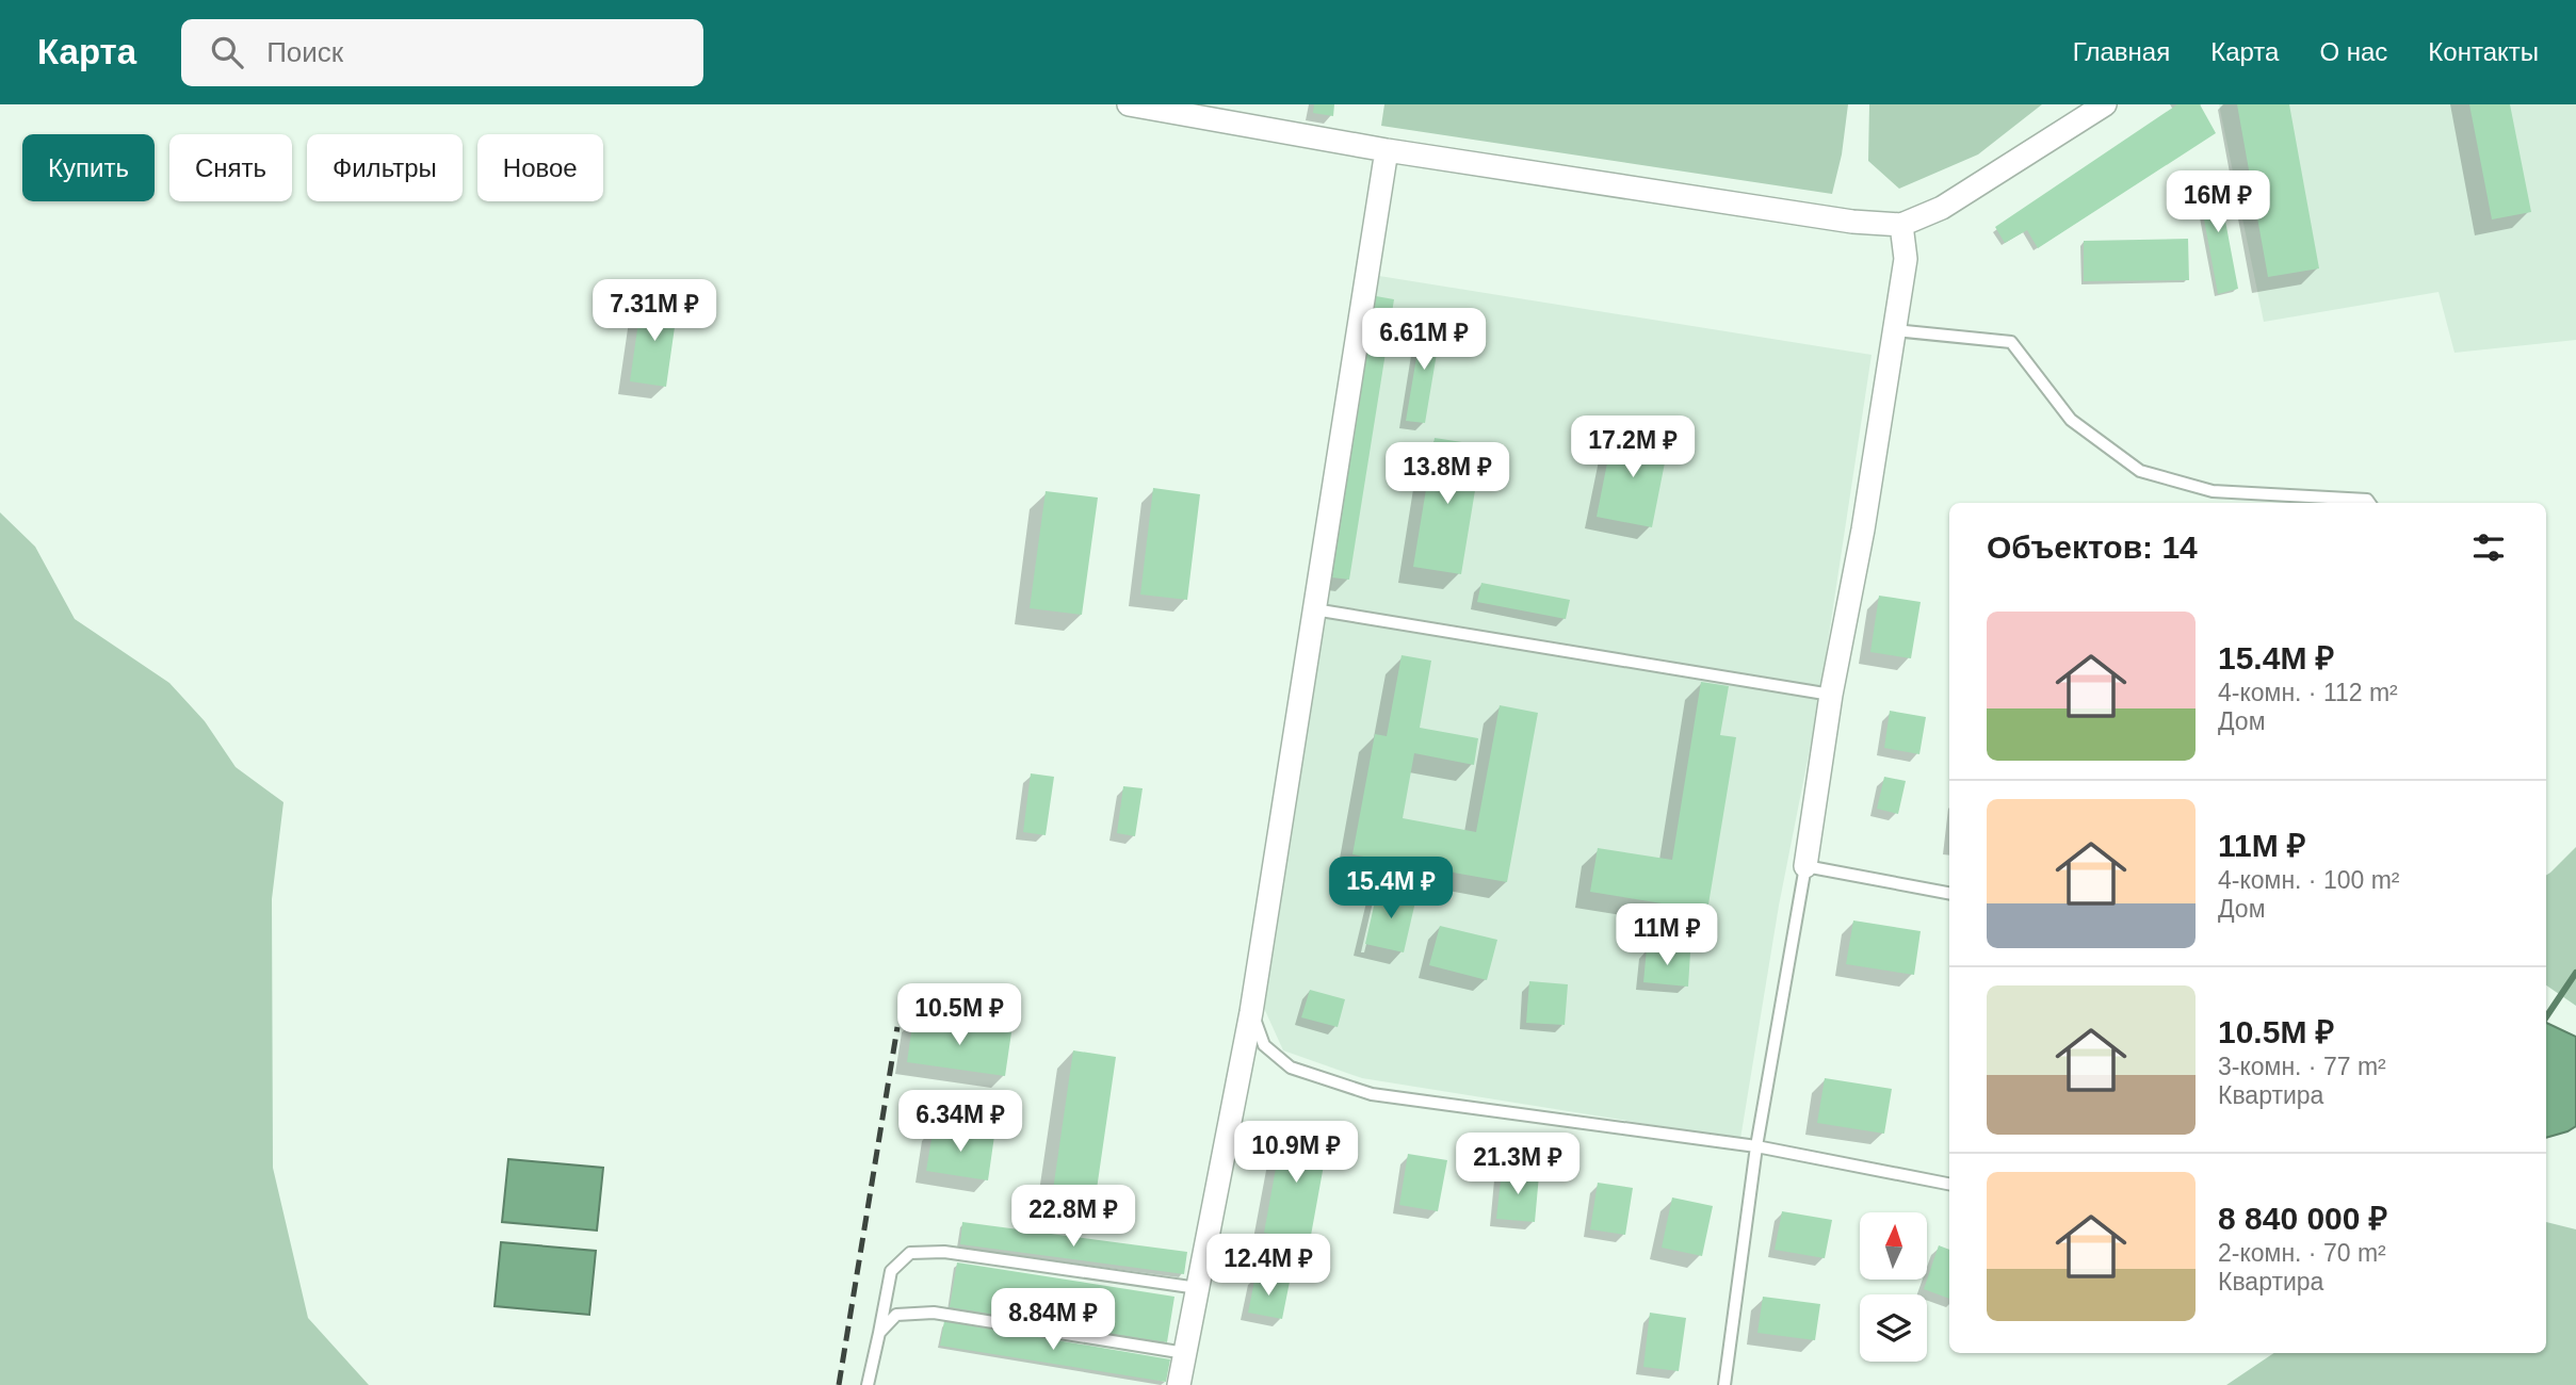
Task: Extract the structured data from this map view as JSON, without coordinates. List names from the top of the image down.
{
  "north": "top",
  "page": {
    "header": "Карта",
    "search": "Поиск",
    "nav": [
      "Главная",
      "Карта",
      "О нас",
      "Контакты"
    ],
    "chip": [
      "Купить",
      "Снять",
      "Фильтры",
      "Новое"
    ],
    "price": [
      "16M ₽",
      "7.31M ₽",
      "6.61M ₽",
      "17.2M ₽",
      "13.8M ₽",
      "15.4M ₽",
      "11M ₽",
      "10.5M ₽",
      "6.34M ₽",
      "10.9M ₽",
      "21.3M ₽",
      "22.8M ₽",
      "12.4M ₽",
      "8.84M ₽"
    ],
    "heading": "Объектов: 14",
    "list": [
      {
        "name": "15.4M ₽",
        "note": "4-комн. · 112 m² · Дом"
      },
      {
        "name": "11M ₽",
        "note": "4-комн. · 100 m² · Дом"
      },
      {
        "name": "10.5M ₽",
        "note": "3-комн. · 77 m² · Квартира"
      },
      {
        "name": "8 840 000 ₽",
        "note": "2-комн. · 70 m² · Квартира"
      }
    ]
  }
}
